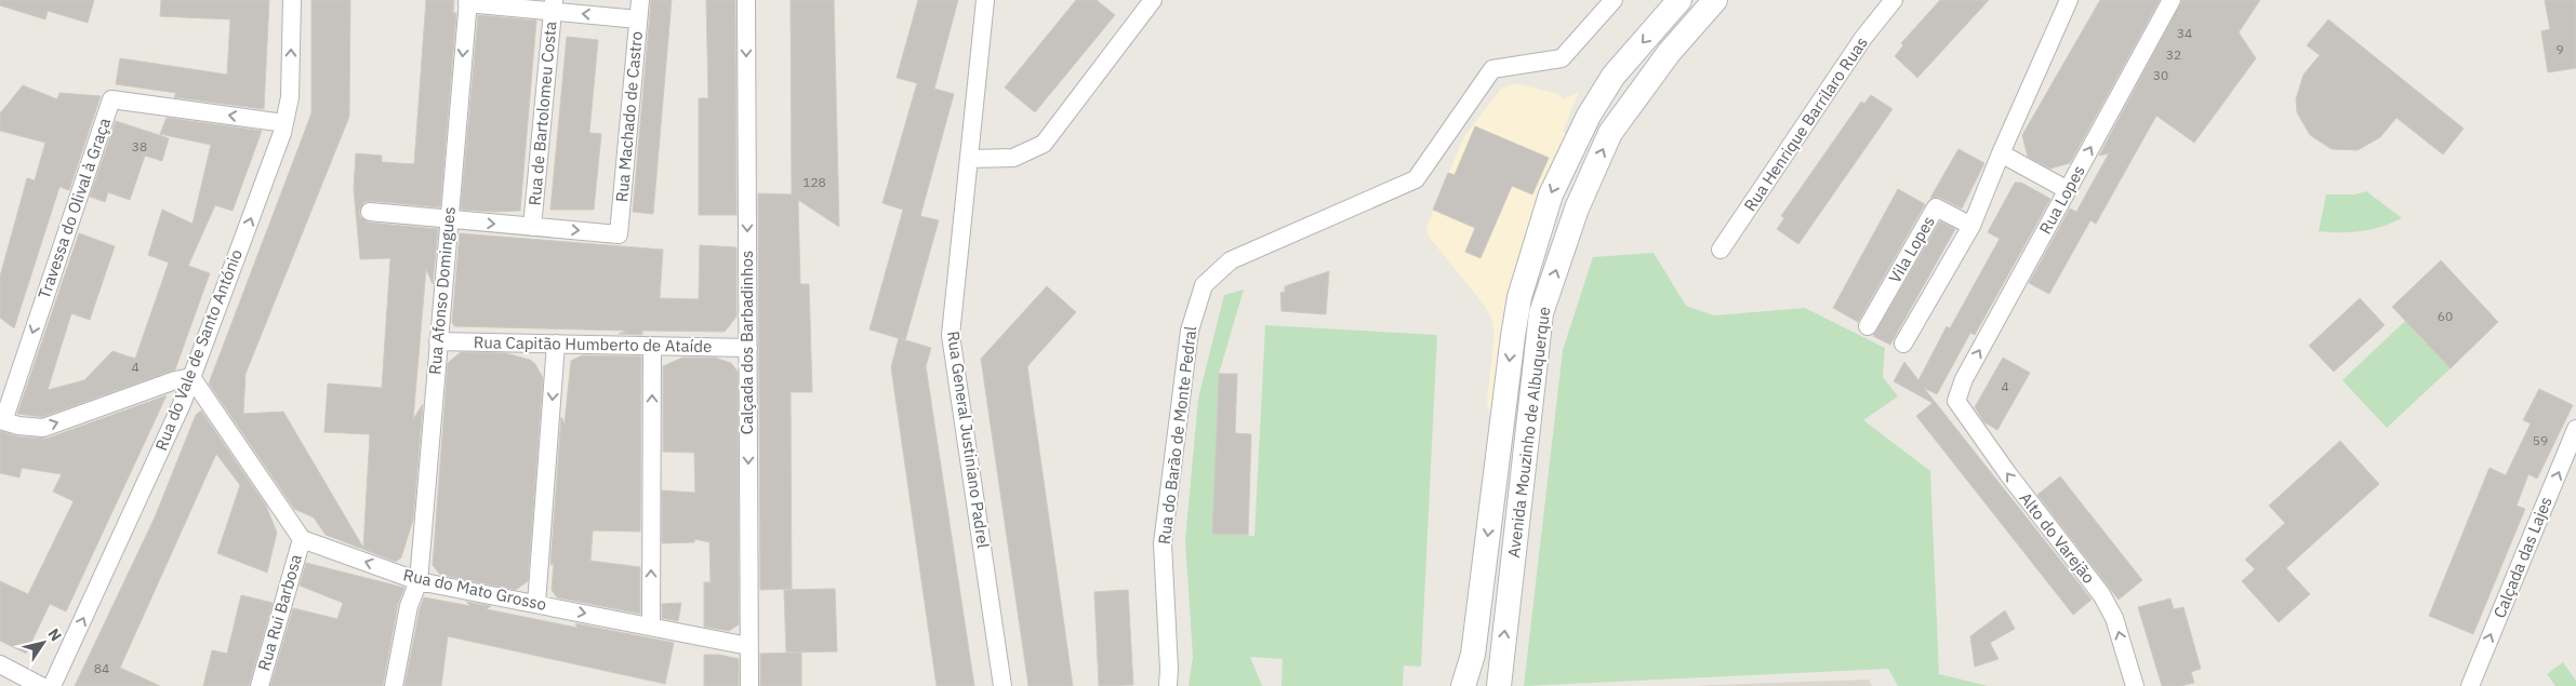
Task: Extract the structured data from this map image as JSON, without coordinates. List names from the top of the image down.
{
  "streets": {
    "main road": ["Avenida Mouzinho de Albuquerque"],
    "street": [
      "Rua de Bartolomeu Costa",
      "Rua Machado de Castro",
      "Rua Henrique Barrilaro Ruas",
      "Rua Lopes",
      "Travessa do Olival à Graça",
      "Vila Lopes",
      "Rua Afonso Domingues",
      "Calçada dos Barbadinhos",
      "Rua Capitão Humberto de Ataíde",
      "Rua do Vale de Santo António",
      "Rua do Barão de Monte Pedral",
      "Rua General Justiniano Padrel",
      "Alto do Varejão",
      "Calçada das Lajes",
      "Rua do Mato Grosso",
      "Rua Rui Barbosa"
    ]
  },
  "crossings": [
    ["Rua de Bartolomeu Costa", "Rua Machado de Castro"],
    ["Rua Lopes", "Alto do Varejão"],
    ["Travessa do Olival à Graça", "Rua do Vale de Santo António"],
    ["Rua Afonso Domingues", "Rua Capitão Humberto de Ataíde"],
    ["Rua Afonso Domingues", "Rua do Mato Grosso"],
    ["Calçada dos Barbadinhos", "Rua Capitão Humberto de Ataíde"],
    ["Calçada dos Barbadinhos", "Rua do Mato Grosso"],
    ["Rua do Mato Grosso", "Rua Rui Barbosa"]
  ],
  "one_way": ["Rua do Vale de Santo António", "Alto do Varejão", "Calçada das Lajes"],
  "house_numbers": [
    "34",
    "9",
    "32",
    "30",
    "38",
    "128",
    "60",
    "4",
    "4",
    "59",
    "84"
  ],
  "north": "top right"
}
